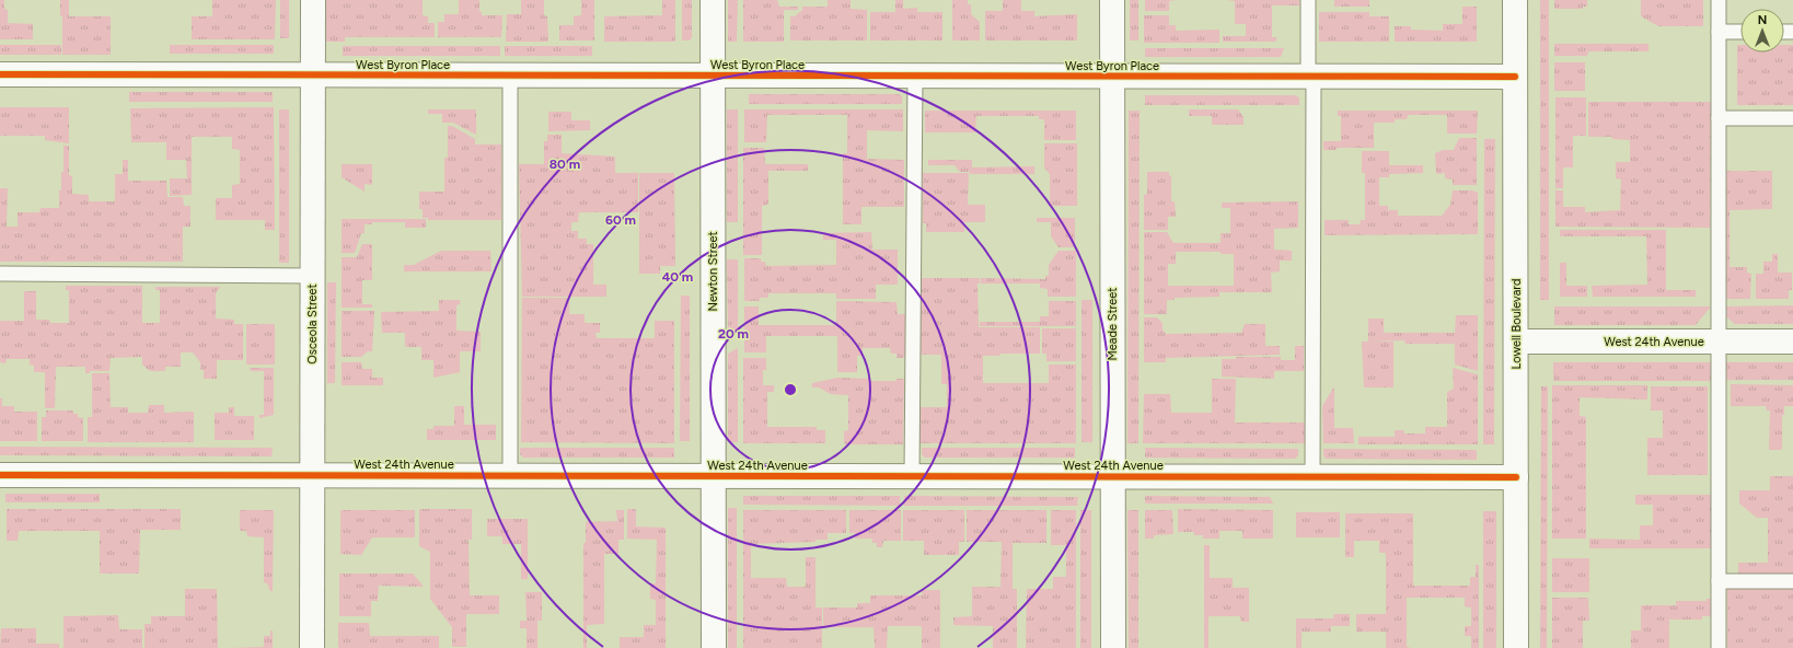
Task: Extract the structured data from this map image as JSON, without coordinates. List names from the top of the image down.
{
  "streets": {
    "street": [
      "West Byron Place",
      "Newton Street",
      "Osceola Street",
      "Meade Street",
      "Lowell Boulevard",
      "West 24th Avenue"
    ]
  },
  "crossings": [
    ["West Byron Place", "Newton Street"],
    ["West Byron Place", "Osceola Street"],
    ["West Byron Place", "Meade Street"],
    ["West Byron Place", "Lowell Boulevard"],
    ["Newton Street", "West 24th Avenue"],
    ["Osceola Street", "West 24th Avenue"],
    ["Meade Street", "West 24th Avenue"],
    ["Lowell Boulevard", "West 24th Avenue"]
  ],
  "north": "top",
  "rings": [
    "80 m",
    "60 m",
    "40 m",
    "20 m"
  ]
}
